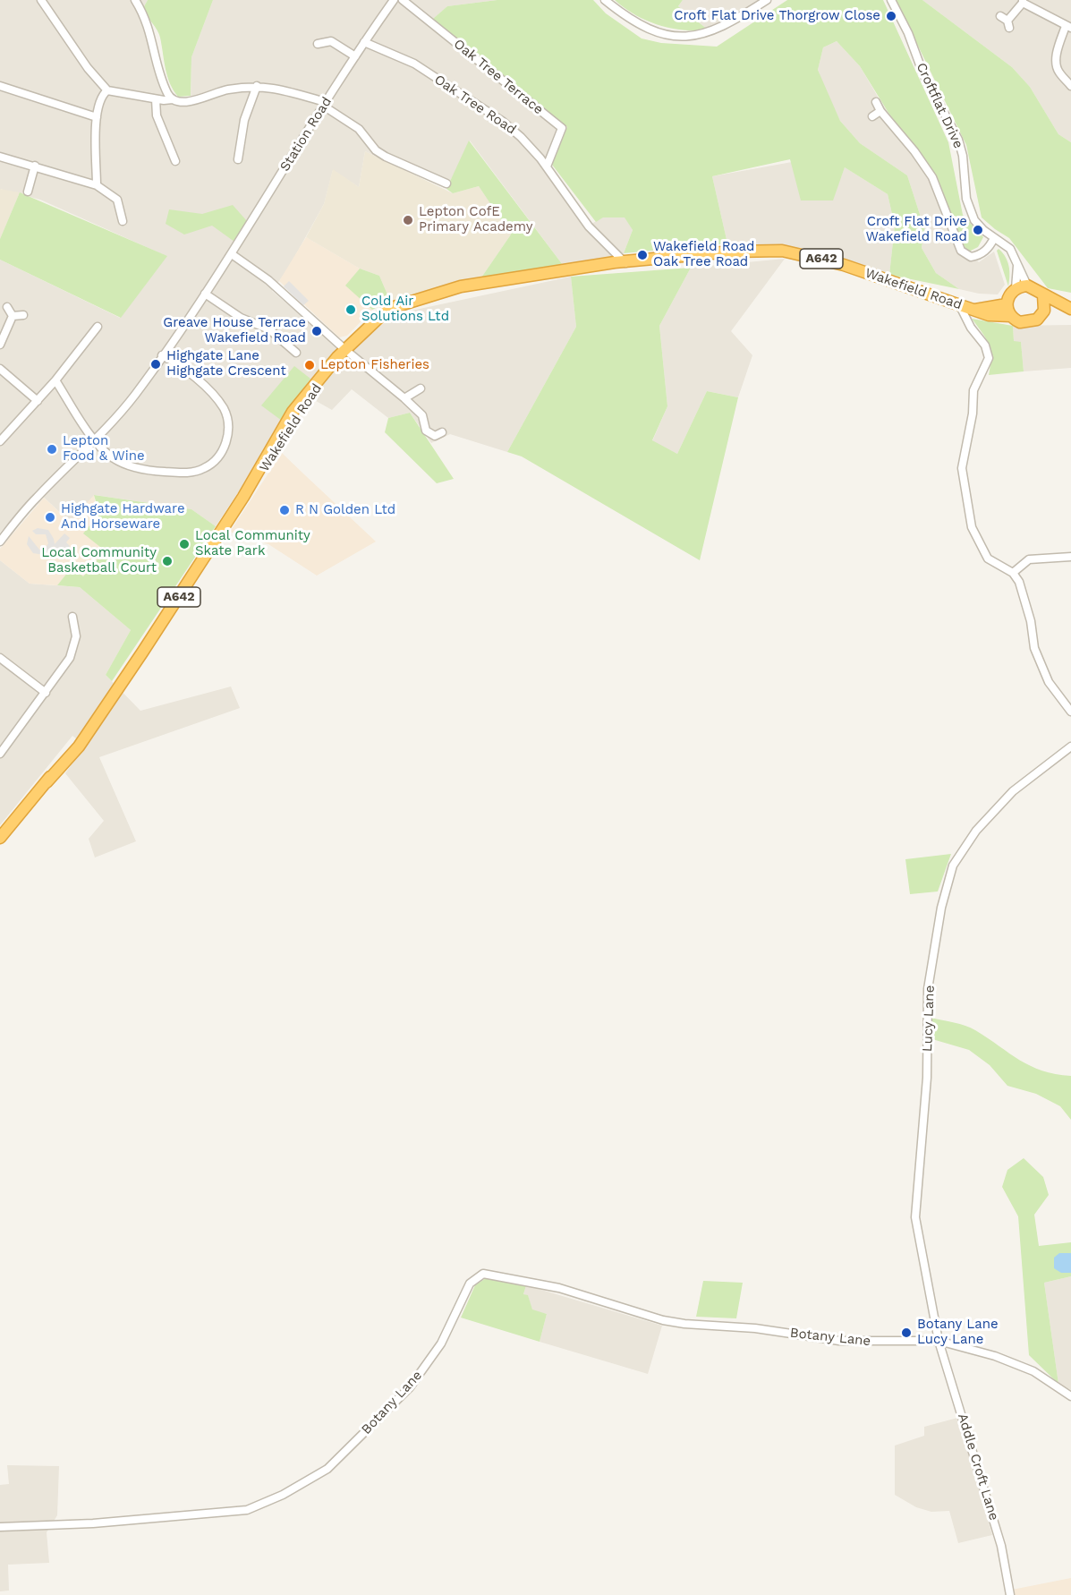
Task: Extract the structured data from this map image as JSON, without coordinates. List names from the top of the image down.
{
  "streets": {
    "highway": ["A642", "Wakefield Road"],
    "street": [
      "Oak Tree Terrace",
      "Oak Tree Road",
      "Croftflat Drive",
      "Station Road",
      "Lucy Lane",
      "Botany Lane",
      "Addle Croft Lane"
    ]
  },
  "crossings": [
    ["Oak Tree Terrace", "Oak Tree Road"],
    ["Oak Tree Road", "Station Road"],
    ["Oak Tree Road", "Wakefield Road"],
    ["Croftflat Drive", "Wakefield Road"],
    ["Lucy Lane", "Botany Lane"],
    ["Lucy Lane", "Addle Croft Lane"],
    ["Botany Lane", "Addle Croft Lane"]
  ],
  "places": [
    "Croft Flat Drive Thorgrow Close",
    "Lepton CofE Primary Academy",
    "Croft Flat Drive Wakefield Road",
    "Wakefield Road Oak Tree Road",
    "Cold Air Solutions Ltd",
    "Greave House Terrace Wakefield Road",
    "Highgate Lane Highgate Crescent",
    "Lepton Fisheries",
    "Lepton Food & Wine",
    "R N Golden Ltd",
    "Highgate Hardware And Horseware",
    "Local Community Skate Park",
    "Local Community Basketball Court",
    "Botany Lane Lucy Lane"
  ]
}
